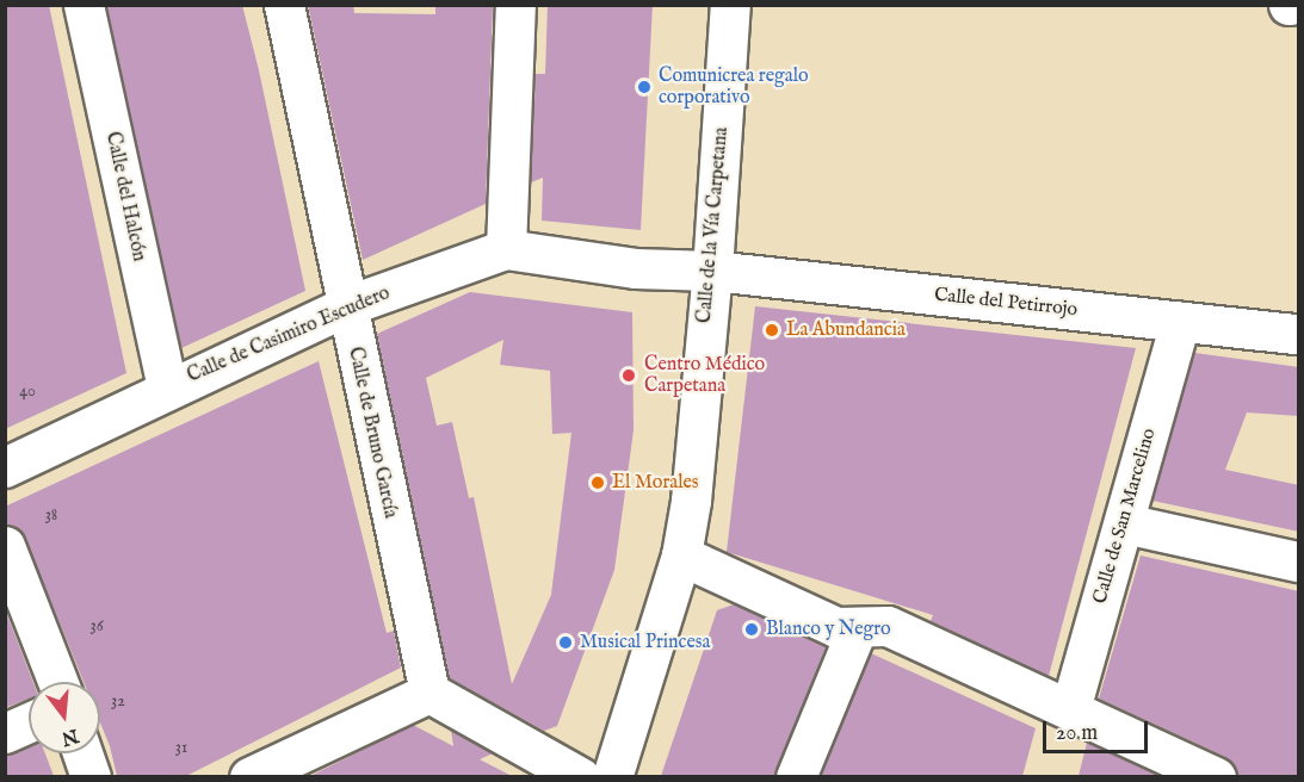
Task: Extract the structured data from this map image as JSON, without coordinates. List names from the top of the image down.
{
  "streets": {
    "street": [
      "Calle del Halcón",
      "Calle de la Vía Carpetana",
      "Calle del Petirrojo",
      "Calle de Casimiro Escudero",
      "Calle de Bruno García",
      "Calle de San Marcelino"
    ]
  },
  "crossings": [
    ["Calle del Halcón", "Calle de Casimiro Escudero"],
    ["Calle de la Vía Carpetana", "Calle del Petirrojo"],
    ["Calle de la Vía Carpetana", "Calle de Casimiro Escudero"],
    ["Calle del Petirrojo", "Calle de Casimiro Escudero"],
    ["Calle del Petirrojo", "Calle de San Marcelino"],
    ["Calle de Casimiro Escudero", "Calle de Bruno García"]
  ],
  "places": [
    "Comunicrea regalo corporativo",
    "La Abundancia",
    "Centro Médico Carpetana",
    "El Morales",
    "Blanco y Negro",
    "Musical Princesa"
  ],
  "house_numbers": [
    "40",
    "38",
    "36",
    "32",
    "31"
  ],
  "scale_bar": "20 m",
  "north": "bottom"
}
